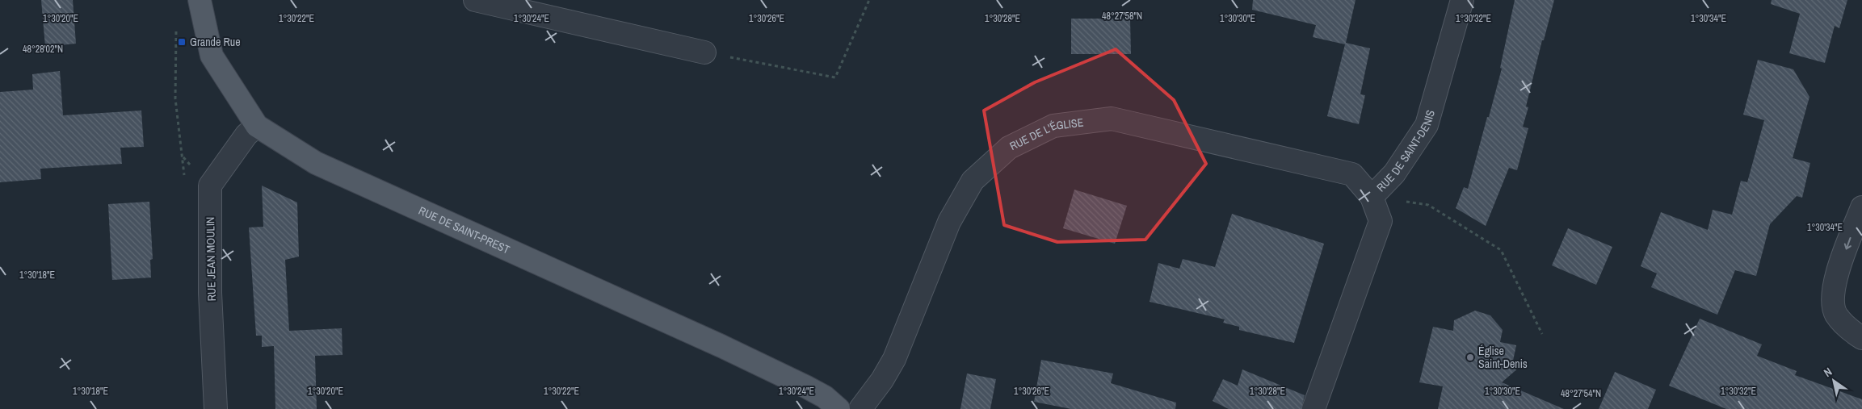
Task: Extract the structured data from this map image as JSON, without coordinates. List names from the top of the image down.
{
  "streets": {
    "main road": ["RUE DE SAINT-PREST"],
    "street": ["RUE DE L'ÉGLISE", "RUE DE SAINT-DENIS", "RUE JEAN MOULIN"]
  },
  "crossings": [
    ["RUE DE L'ÉGLISE", "RUE DE SAINT-DENIS"],
    ["RUE DE SAINT-PREST", "RUE JEAN MOULIN"]
  ],
  "places": {
    "transit": ["Grande Rue"],
    "other": ["Église Saint-Denis"]
  },
  "north": "top left",
  "coordinates": [
    "48°27'58\"N",
    "1°30'20\"E",
    "1°30'22\"E",
    "1°30'24\"E",
    "1°30'26\"E",
    "1°30'28\"E",
    "1°30'30\"E",
    "1°30'32\"E",
    "1°30'34\"E",
    "48°28'02\"N",
    "1°30'18\"E",
    "48°27'54\"N"
  ]
}
